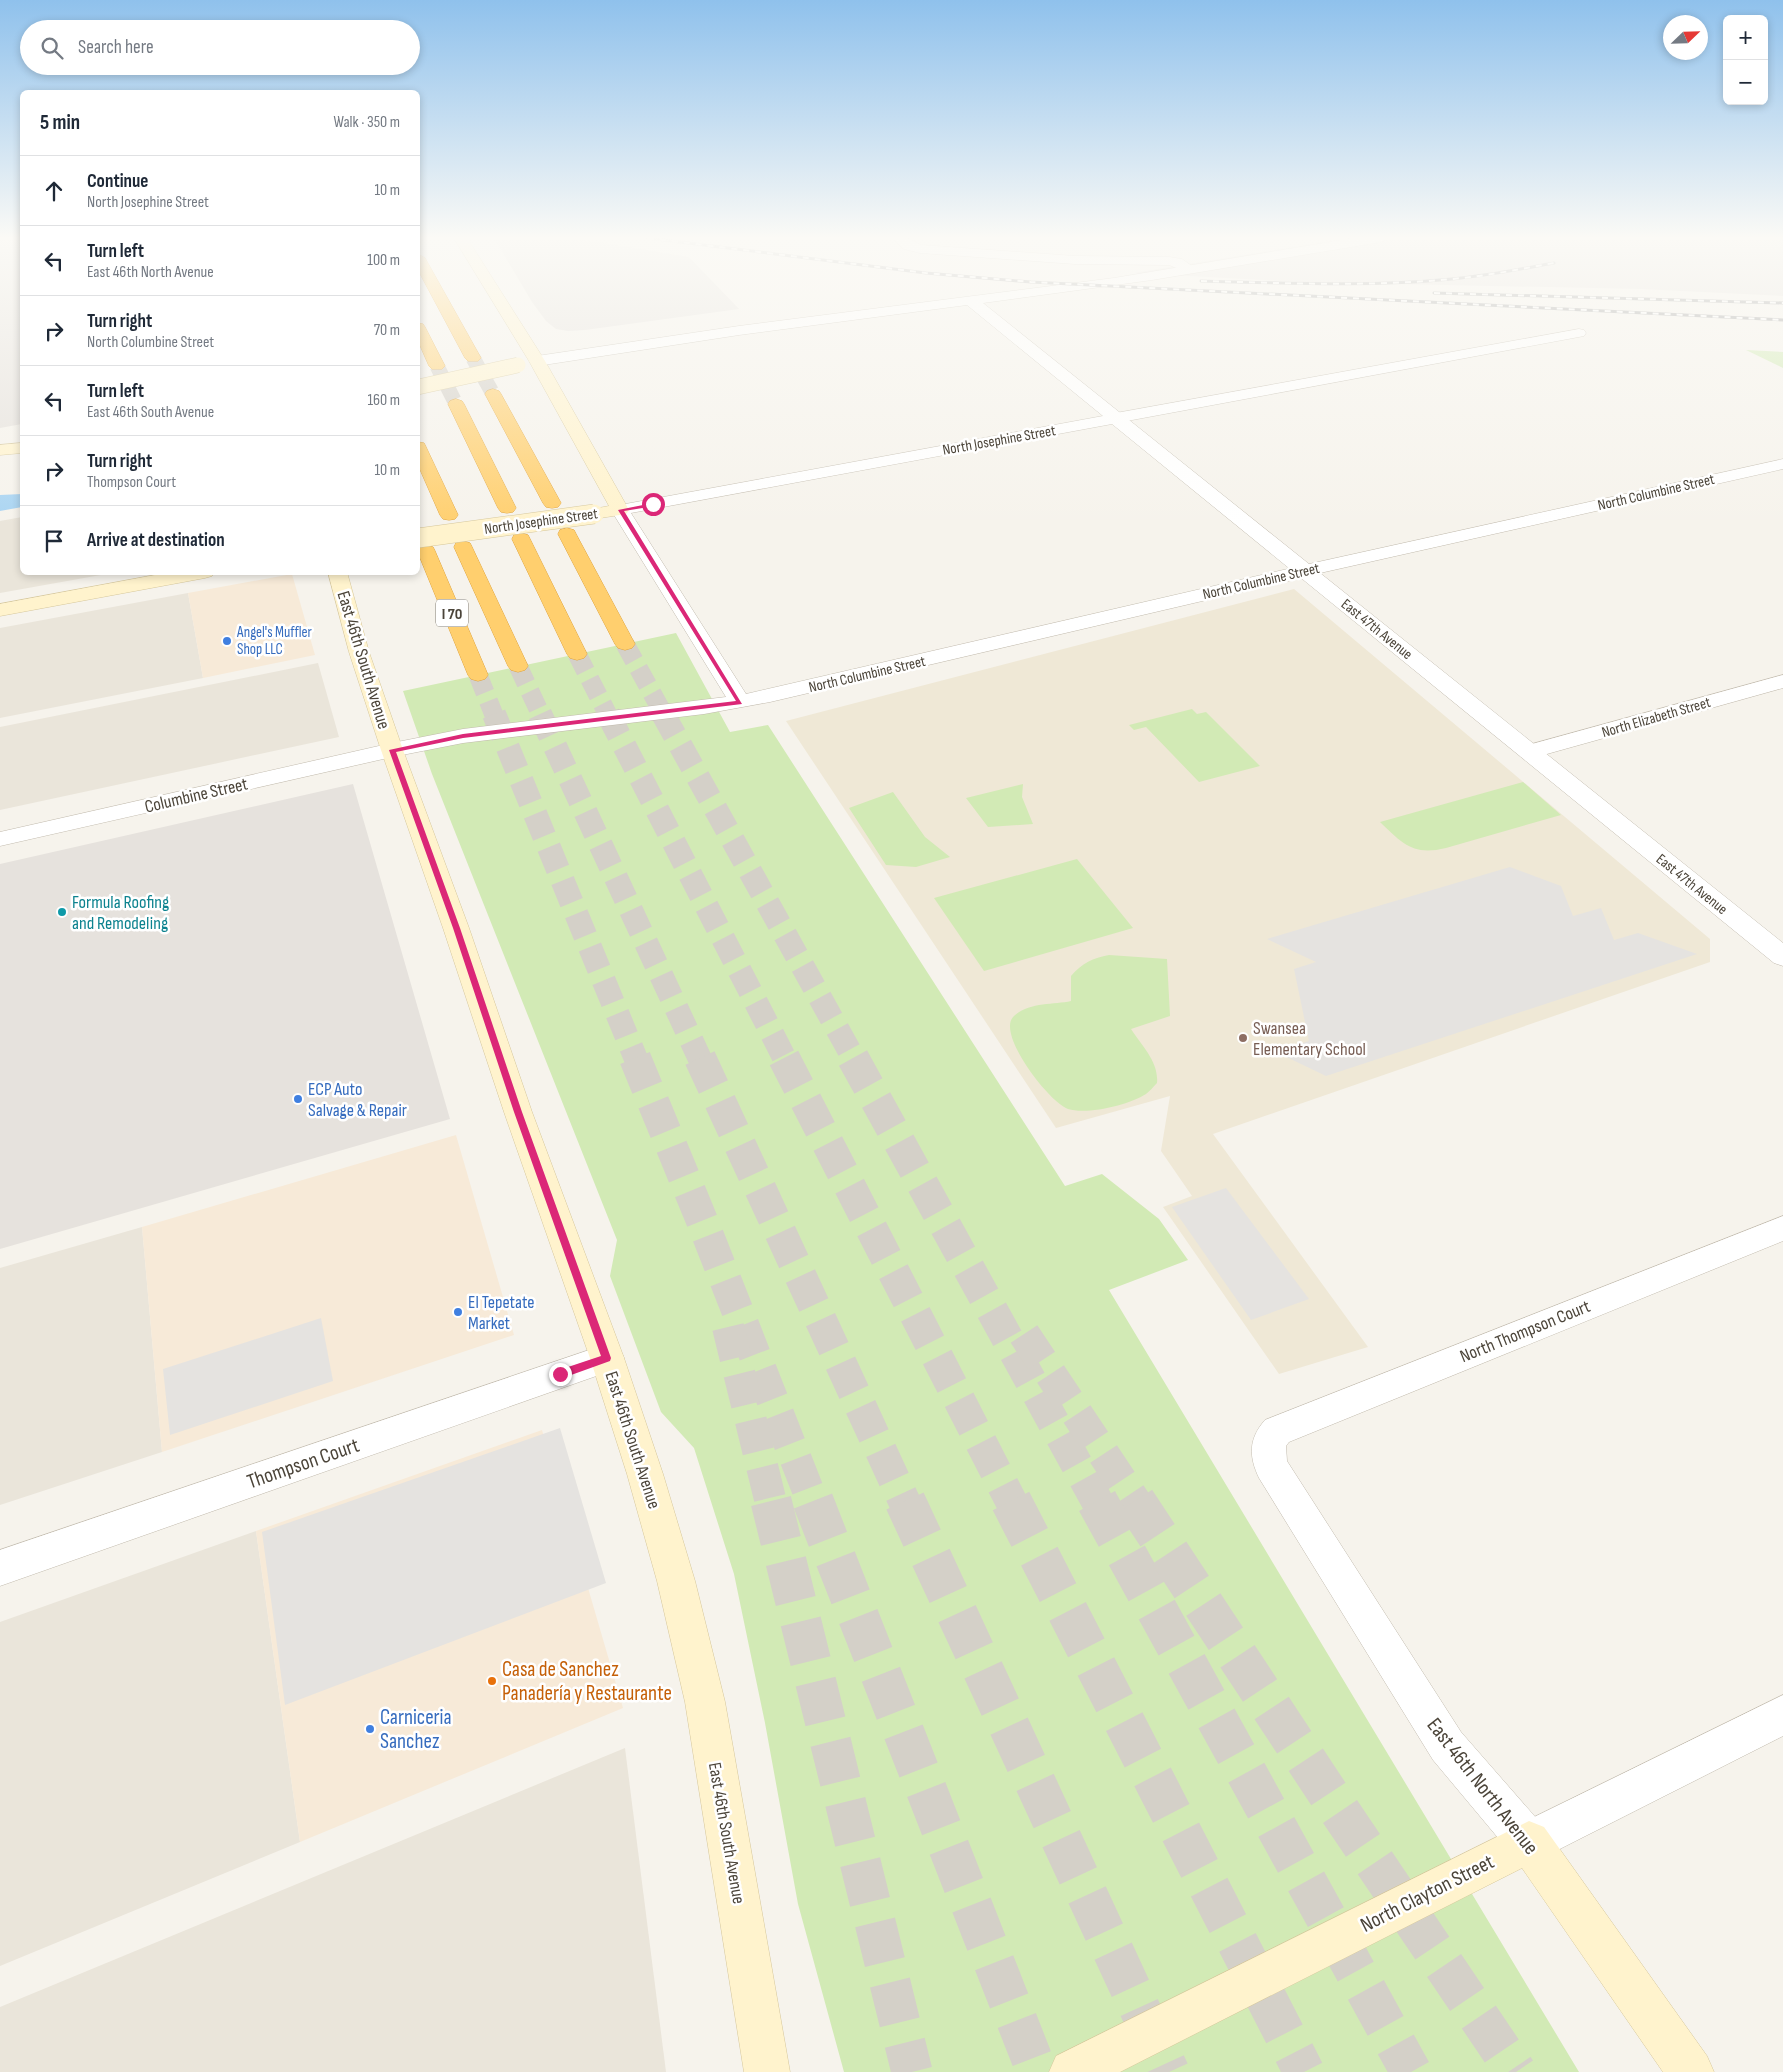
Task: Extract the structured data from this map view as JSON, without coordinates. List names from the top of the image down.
{
  "streets": {
    "highway": ["I 70"],
    "main road": [
      "North Josephine Street",
      "East 46th South Avenue",
      "East 46th North Avenue",
      "North Clayton Street"
    ],
    "street": [
      "North Columbine Street",
      "East 47th Avenue",
      "North Elizabeth Street",
      "Columbine Street",
      "North Thompson Court",
      "Thompson Court"
    ]
  },
  "crossings": [
    ["North Josephine Street", "I 70"],
    ["North Josephine Street", "East 47th Avenue"],
    ["North Columbine Street", "East 47th Avenue"],
    ["East 47th Avenue", "North Elizabeth Street"],
    ["East 46th South Avenue", "Columbine Street"],
    ["East 46th South Avenue", "Thompson Court"],
    ["North Thompson Court", "East 46th North Avenue"],
    ["East 46th North Avenue", "North Clayton Street"]
  ],
  "places": [
    "Angel's Muffler Shop LLC",
    "Formula Roofing and Remodeling",
    "Swansea Elementary School",
    "ECP Auto Salvage & Repair",
    "El Tepetate Market",
    "Casa de Sanchez Panadería y Restaurante",
    "Carniceria Sanchez"
  ],
  "north": "top right",
  "page": {
    "map_buttons": ["+", "−"],
    "search": "Search here",
    "heading": ["5 min", "Walk · 350 m"],
    "list": [
      ["Continue", "North Josephine Street", "10 m"],
      ["Turn left", "East 46th North Avenue", "100 m"],
      ["Turn right", "North Columbine Street", "70 m"],
      ["Turn left", "East 46th South Avenue", "160 m"],
      ["Turn right", "Thompson Court", "10 m"],
      "Arrive at destination"
    ]
  }
}
